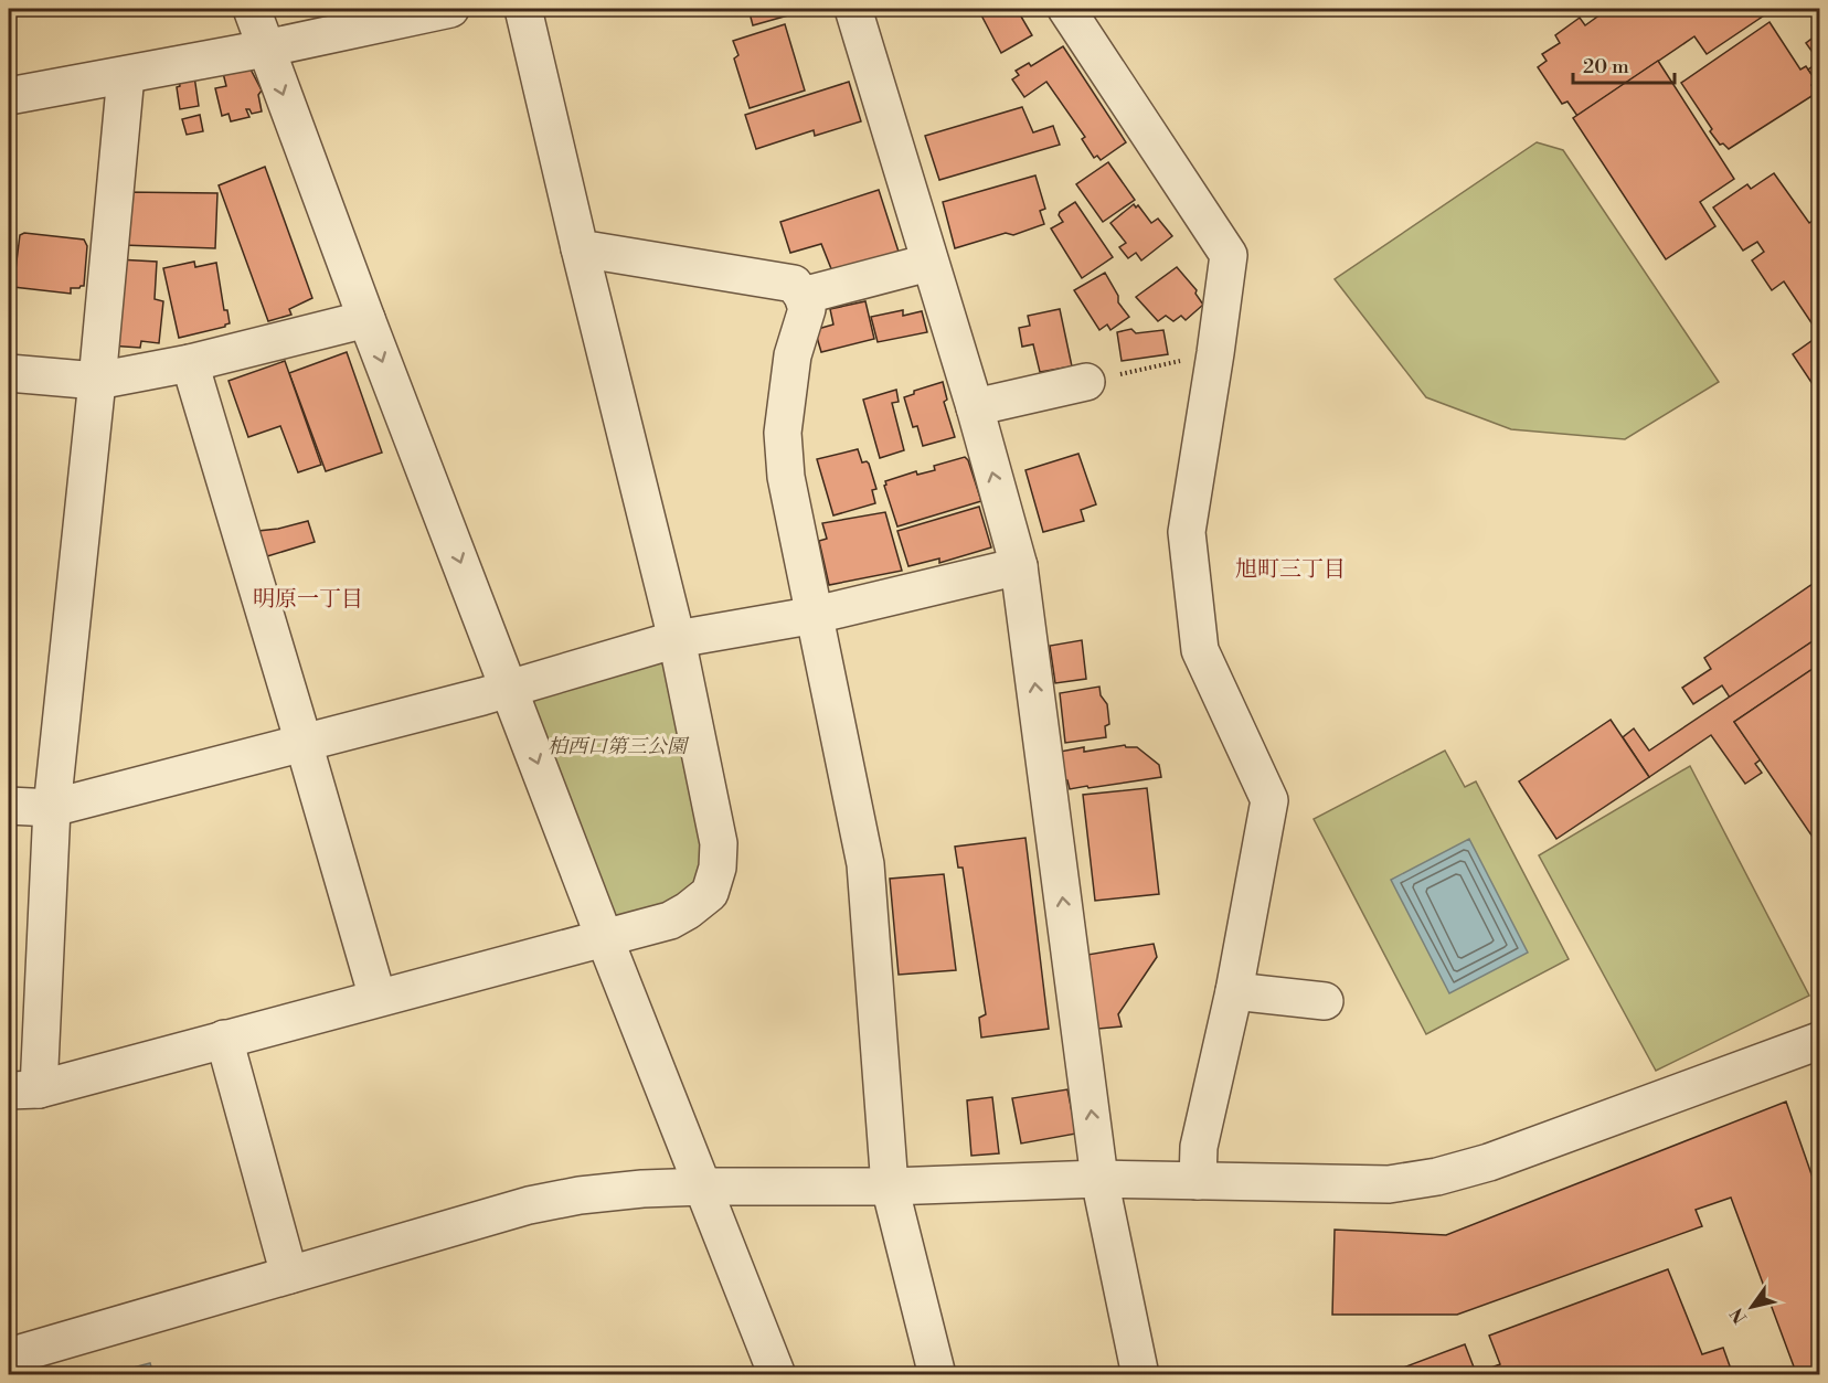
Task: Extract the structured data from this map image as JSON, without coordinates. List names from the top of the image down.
{
  "districts": ["旭町三丁目", "明原一丁目"],
  "parks": ["柏西口第三公園"],
  "scale_bar": "20 m",
  "north": "bottom left"
}
